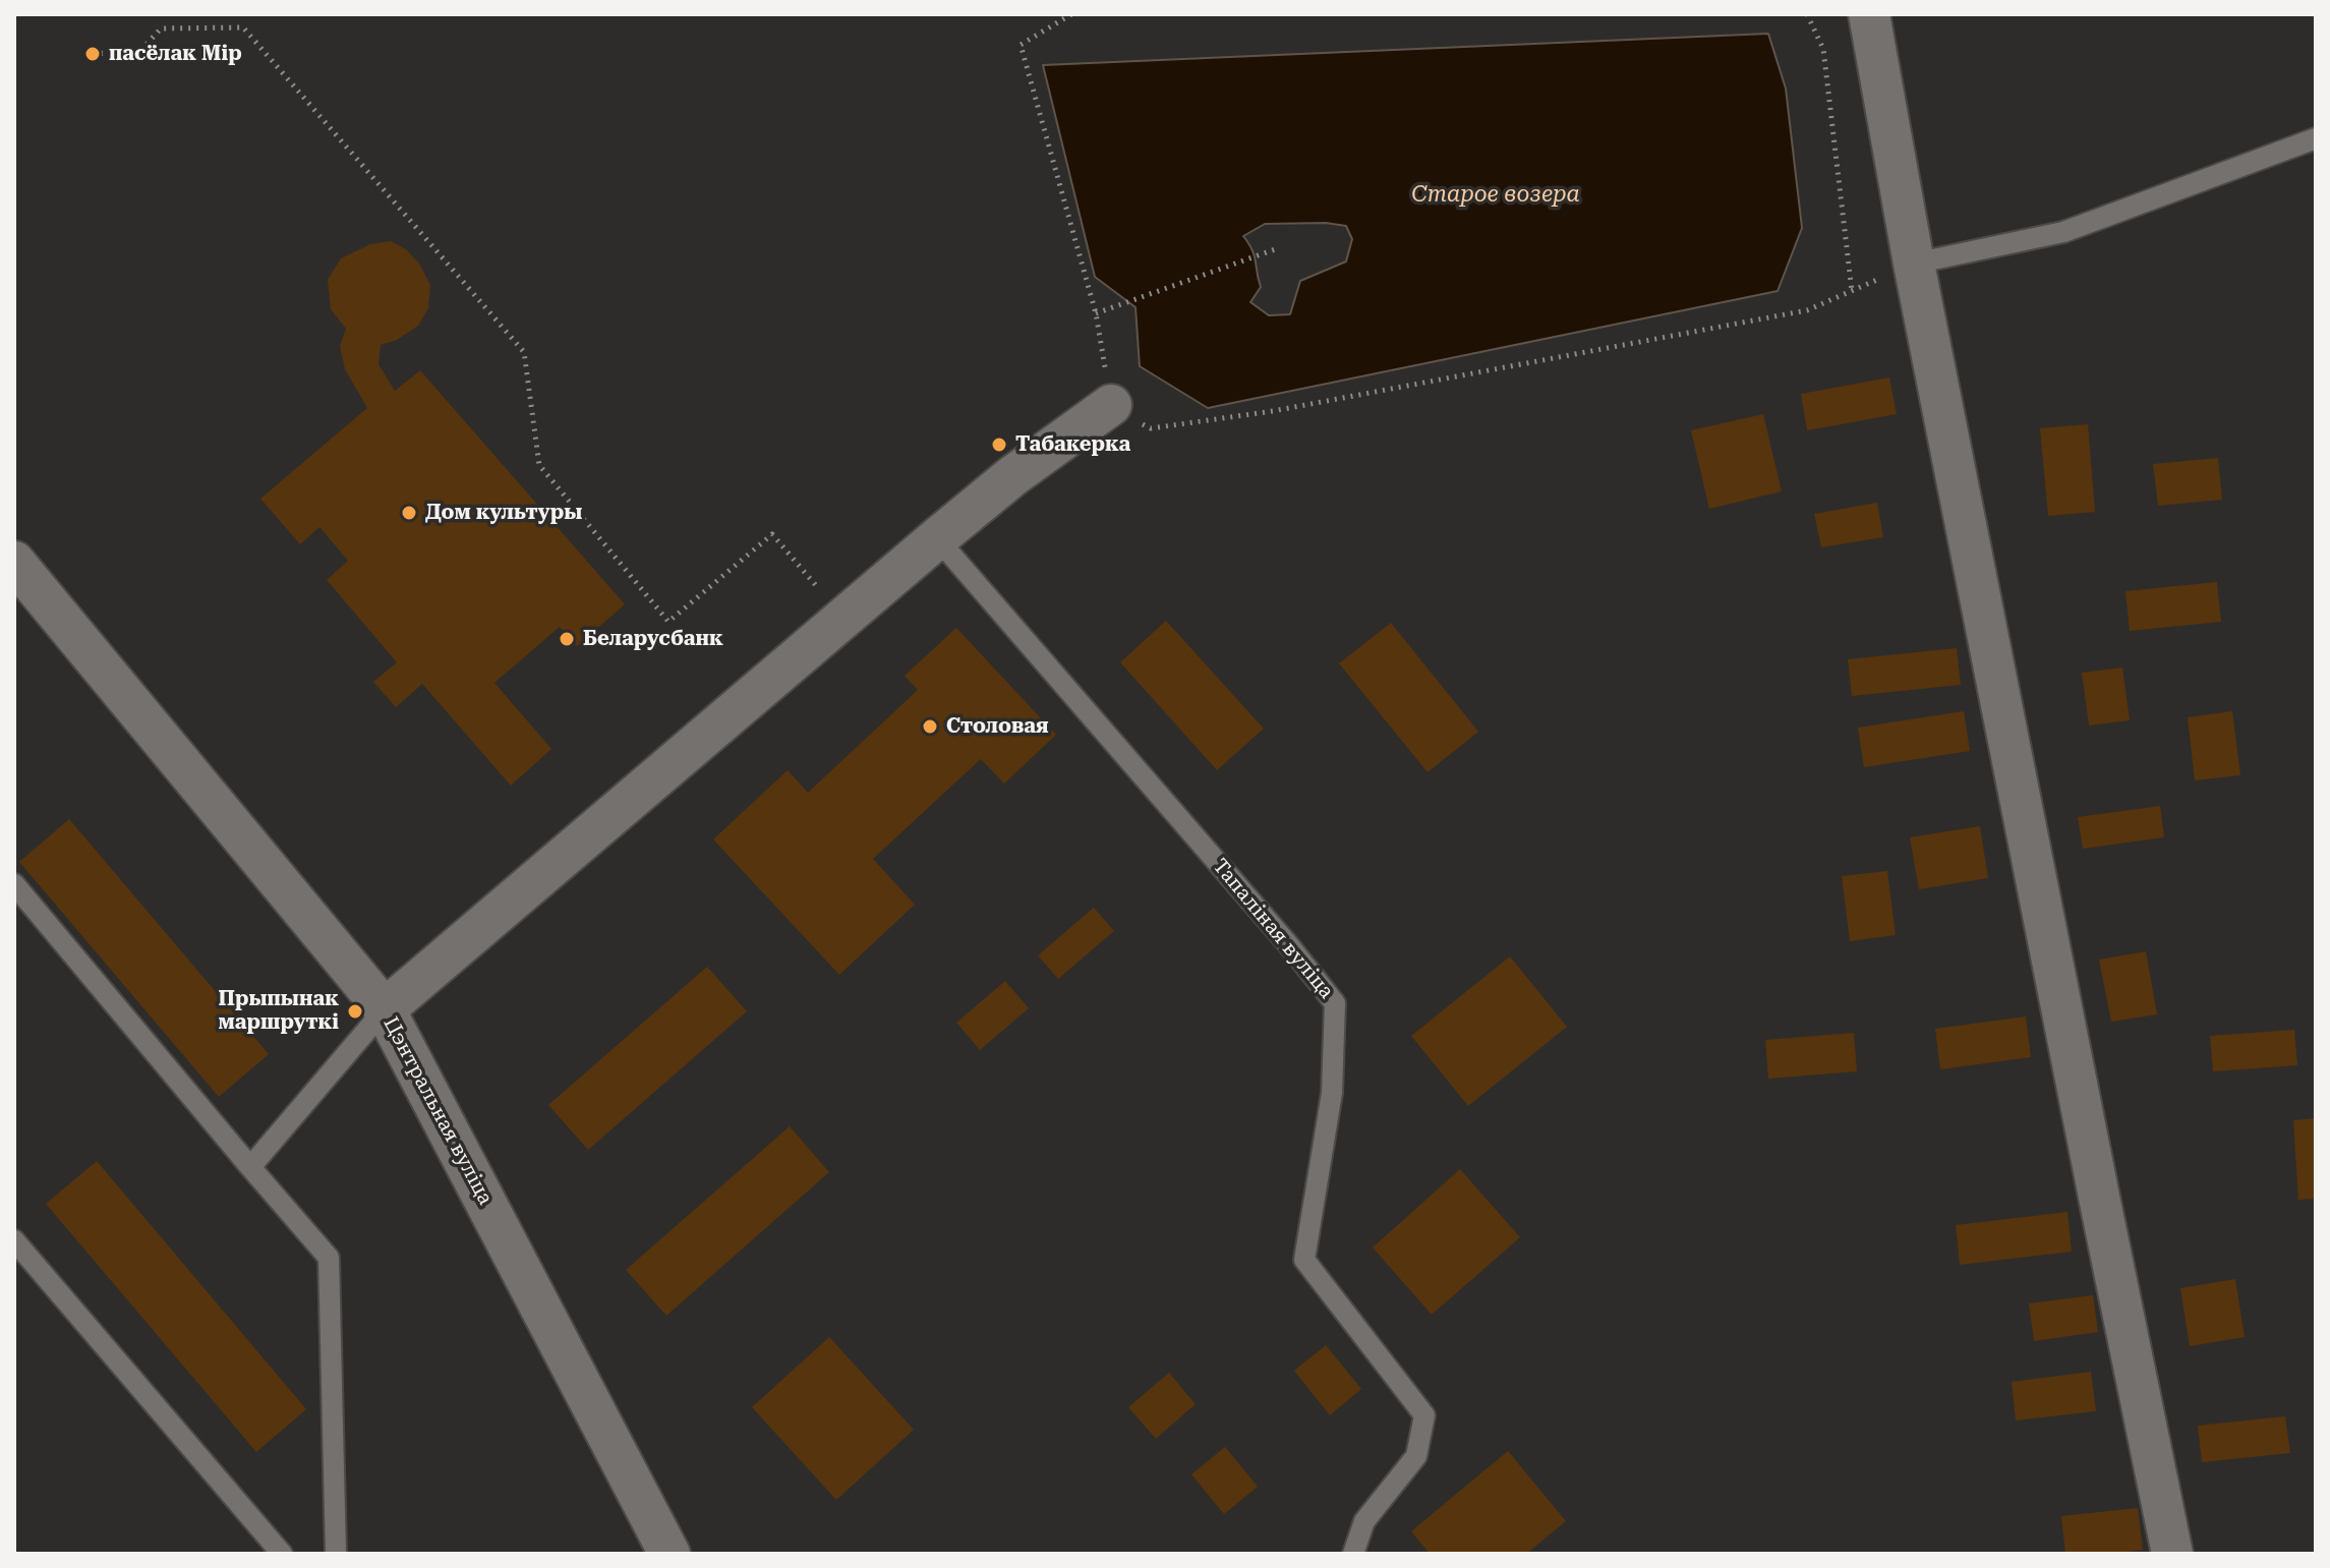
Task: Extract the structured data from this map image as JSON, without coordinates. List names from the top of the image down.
{
  "streets": {
    "street": ["Цэнтральная вуліца"],
    "lane": ["Тапаліная вуліца"]
  },
  "water": ["Старое возера"],
  "places": [
    "пасёлак Мір",
    "Табакерка",
    "Дом культуры",
    "Беларусбанк",
    "Столовая",
    "Прыпынак маршруткі"
  ]
}
